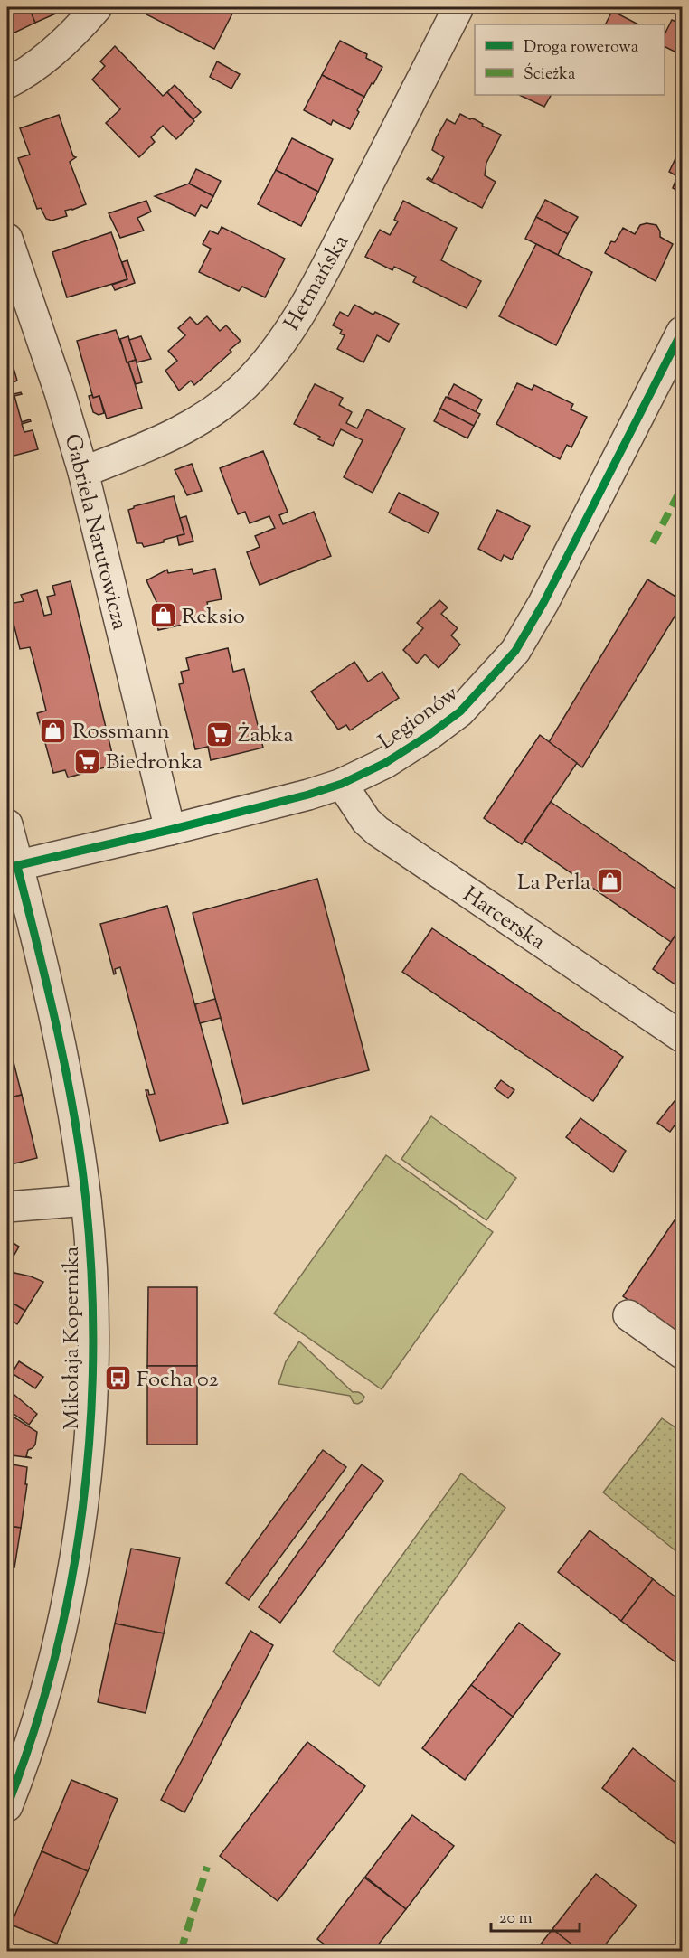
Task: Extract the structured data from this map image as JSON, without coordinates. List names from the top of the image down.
{
  "streets": {
    "street": [
      "Hetmańska",
      "Gabriela Narutowicza",
      "Legionów",
      "Harcerska",
      "Mikołaja Kopernika"
    ]
  },
  "crossings": [
    ["Hetmańska", "Gabriela Narutowicza"],
    ["Gabriela Narutowicza", "Legionów"],
    ["Legionów", "Harcerska"],
    ["Legionów", "Mikołaja Kopernika"]
  ],
  "places": {
    "shop": ["Reksio", "Rossmann", "La Perla"],
    "supermarket": ["Żabka", "Biedronka"],
    "bus stop": ["Focha 02"]
  },
  "legend": ["Droga rowerowa", "Ścieżka"],
  "scale_bar": "20 m"
}
